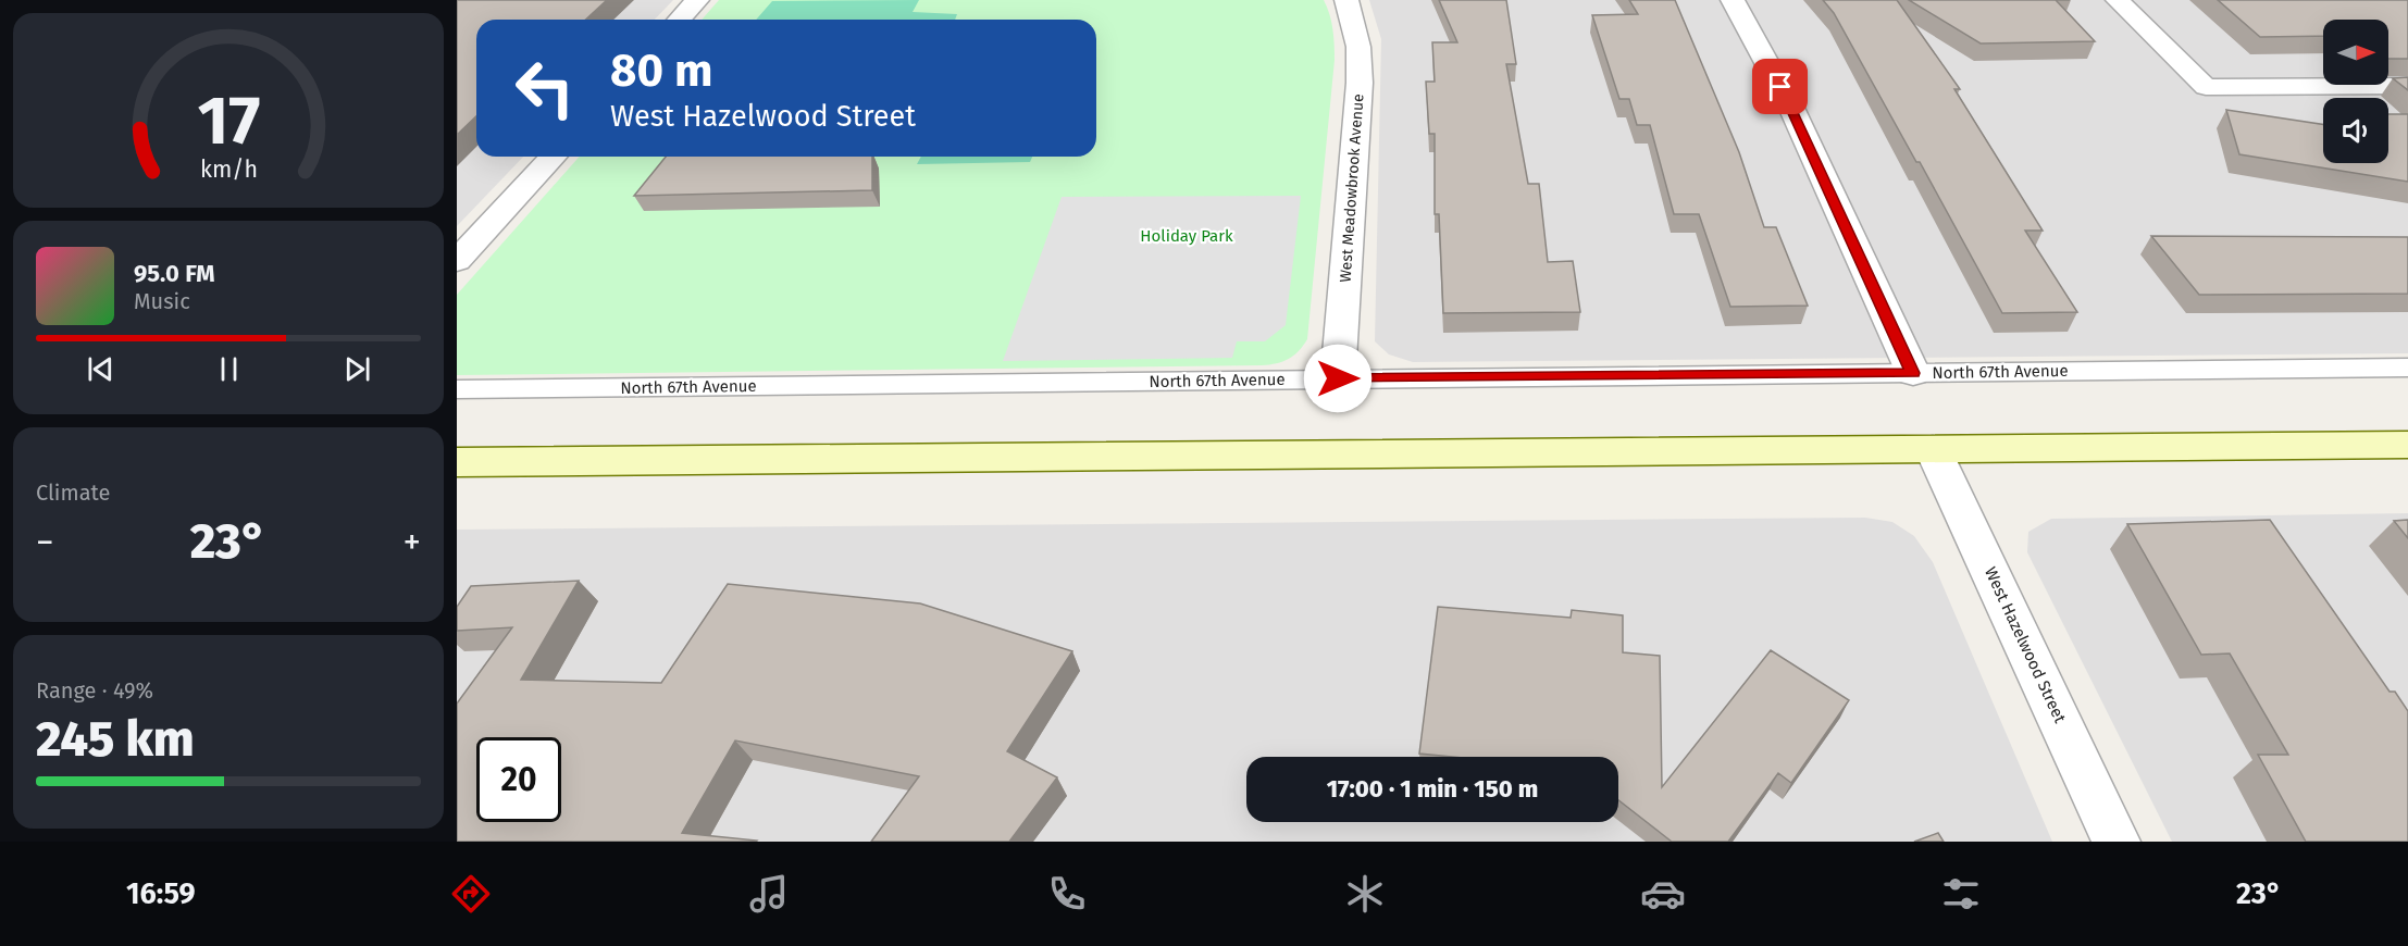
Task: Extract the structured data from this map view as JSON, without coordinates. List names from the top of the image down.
{
  "streets": {
    "street": ["West Meadowbrook Avenue", "West Hazelwood Street"],
    "lane": ["North 67th Avenue"]
  },
  "crossings": [
    ["West Meadowbrook Avenue", "North 67th Avenue"]
  ],
  "parks": ["Holiday Park"],
  "north": "right",
  "page": {
    "turn": ["80 m", "West Hazelwood Street"],
    "song": ["95.0 FM", "Music"],
    "tile": [
      "Climate",
      ["Range · 49%", "245 km"]
    ],
    "heat": ["−", "23°", "+"],
    "limit": "20",
    "trip": "17:00 · 1 min · 150 m",
    "tabs": ["16:59", "23°"],
    "gauge": ["17", "km/h"]
  }
}
